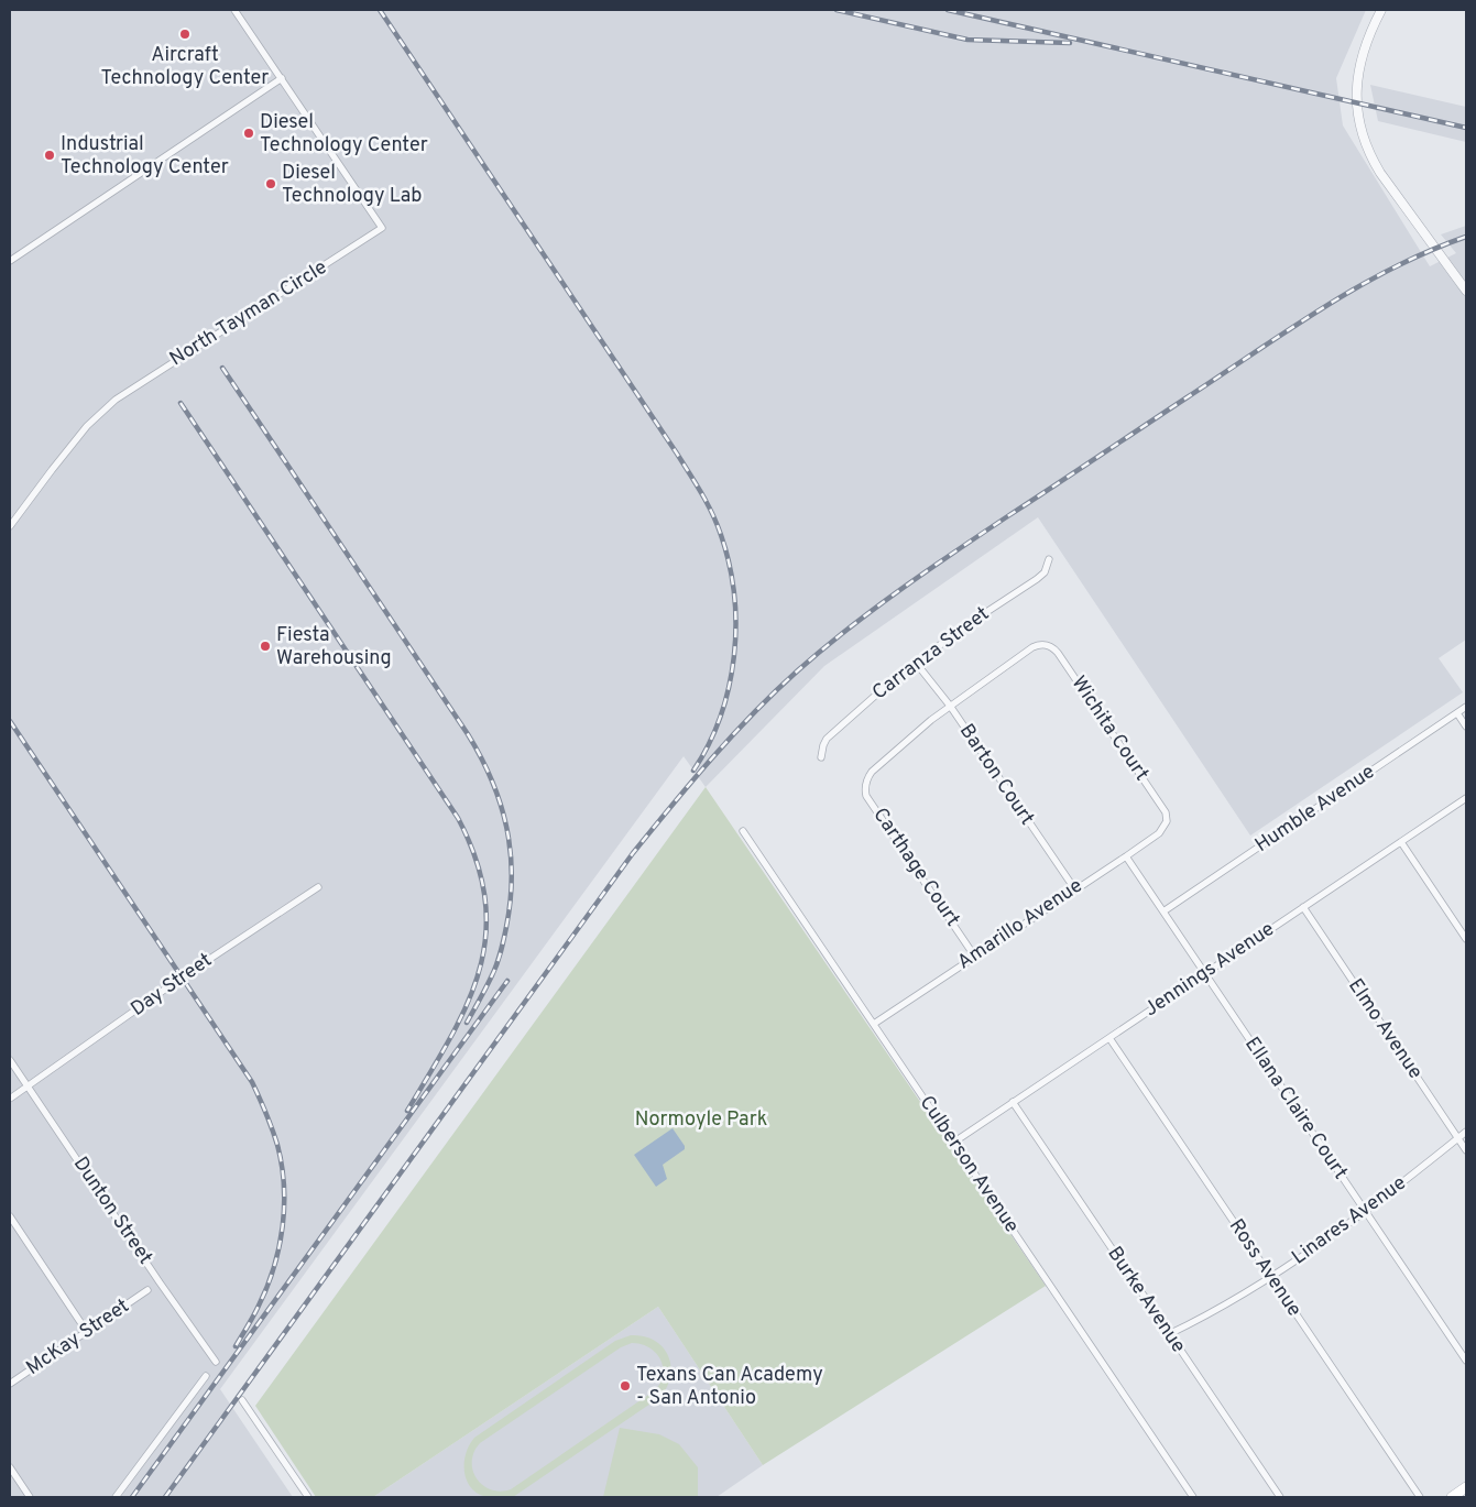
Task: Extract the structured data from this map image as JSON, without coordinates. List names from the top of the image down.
{
  "streets": {
    "street": [
      "North Tayman Circle",
      "Carranza Street",
      "Wichita Court",
      "Barton Court",
      "Humble Avenue",
      "Carthage Court",
      "Amarillo Avenue",
      "Jennings Avenue",
      "Day Street",
      "Elmo Avenue",
      "Ellana Claire Court",
      "Culberson Avenue",
      "Dunton Street",
      "Linares Avenue",
      "Ross Avenue",
      "Burke Avenue",
      "McKay Street"
    ]
  },
  "crossings": [
    ["Carranza Street", "Barton Court"],
    ["Wichita Court", "Barton Court"],
    ["Wichita Court", "Carthage Court"],
    ["Wichita Court", "Amarillo Avenue"],
    ["Barton Court", "Carthage Court"],
    ["Barton Court", "Amarillo Avenue"],
    ["Humble Avenue", "Ellana Claire Court"],
    ["Carthage Court", "Amarillo Avenue"],
    ["Amarillo Avenue", "Ellana Claire Court"],
    ["Amarillo Avenue", "Culberson Avenue"],
    ["Jennings Avenue", "Elmo Avenue"],
    ["Jennings Avenue", "Ellana Claire Court"],
    ["Jennings Avenue", "Culberson Avenue"],
    ["Jennings Avenue", "Ross Avenue"],
    ["Jennings Avenue", "Burke Avenue"],
    ["Day Street", "Dunton Street"],
    ["Elmo Avenue", "Linares Avenue"],
    ["Ellana Claire Court", "Linares Avenue"],
    ["Linares Avenue", "Ross Avenue"],
    ["Linares Avenue", "Burke Avenue"]
  ],
  "parks": ["Normoyle Park"],
  "places": [
    "Aircraft Technology Center",
    "Diesel Technology Center",
    "Industrial Technology Center",
    "Diesel Technology Lab",
    "Fiesta Warehousing",
    "Texans Can Academy - San Antonio"
  ]
}
